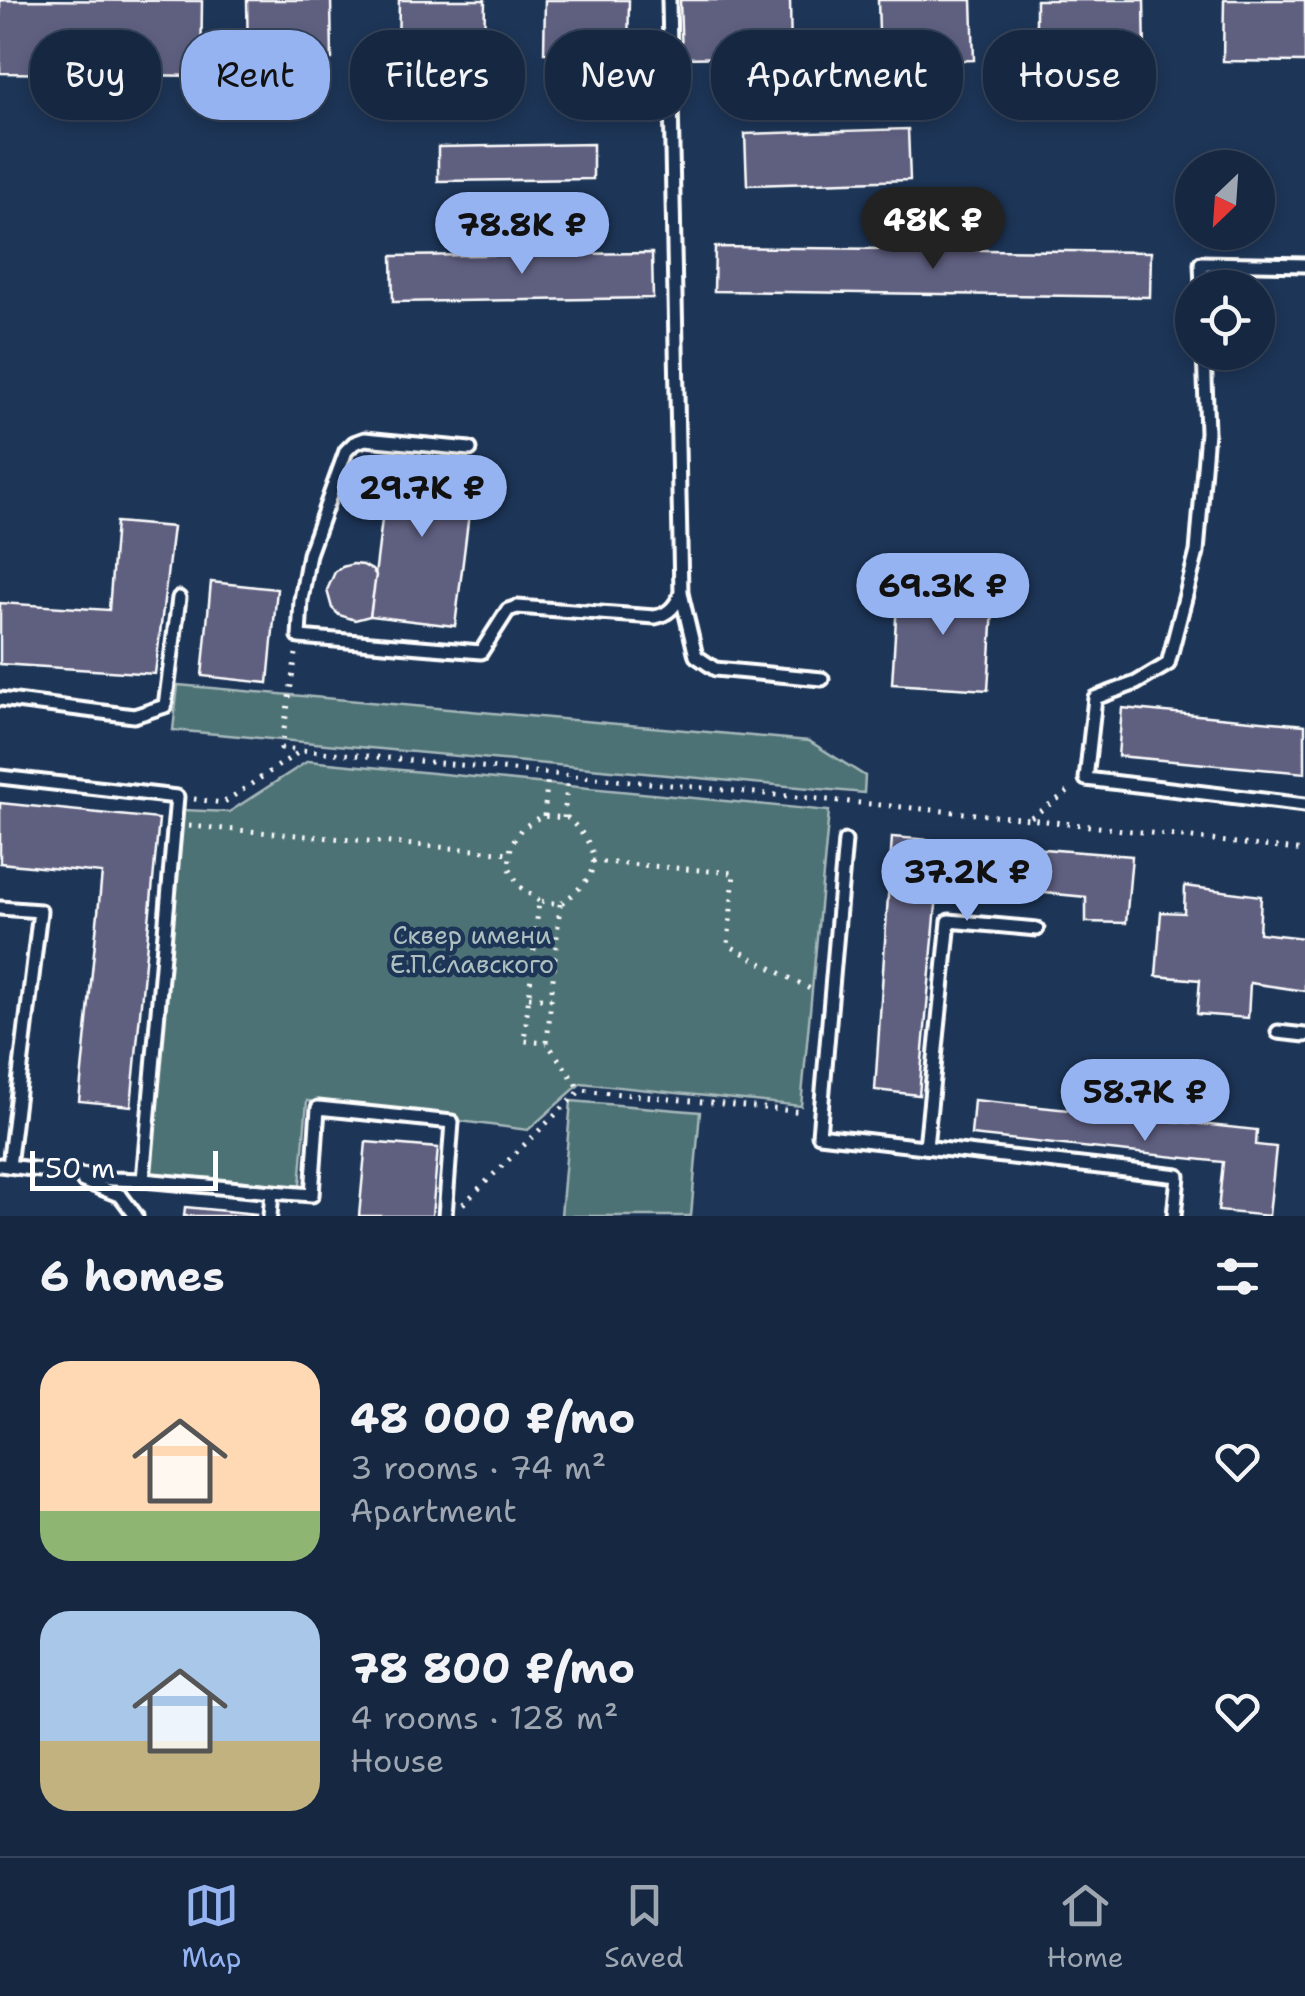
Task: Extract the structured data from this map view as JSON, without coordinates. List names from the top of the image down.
{
  "parks": ["Сквер имени Е.П.Славского"],
  "scale_bar": "50 m",
  "north": "bottom left",
  "page": {
    "chip": [
      "Buy",
      "Rent",
      "Filters",
      "New",
      "Apartment",
      "House"
    ],
    "price": [
      "48K ₽",
      "78.8K ₽",
      "29.7K ₽",
      "69.3K ₽",
      "37.2K ₽",
      "58.7K ₽"
    ],
    "scale": "50 m",
    "heading": "6 homes",
    "list": [
      {
        "name": "48 000 ₽/mo",
        "note": "3 rooms · 74 m² · Apartment"
      },
      {
        "name": "78 800 ₽/mo",
        "note": "4 rooms · 128 m² · House"
      }
    ],
    "tabs": ["Map", "Saved", "Home"]
  }
}
